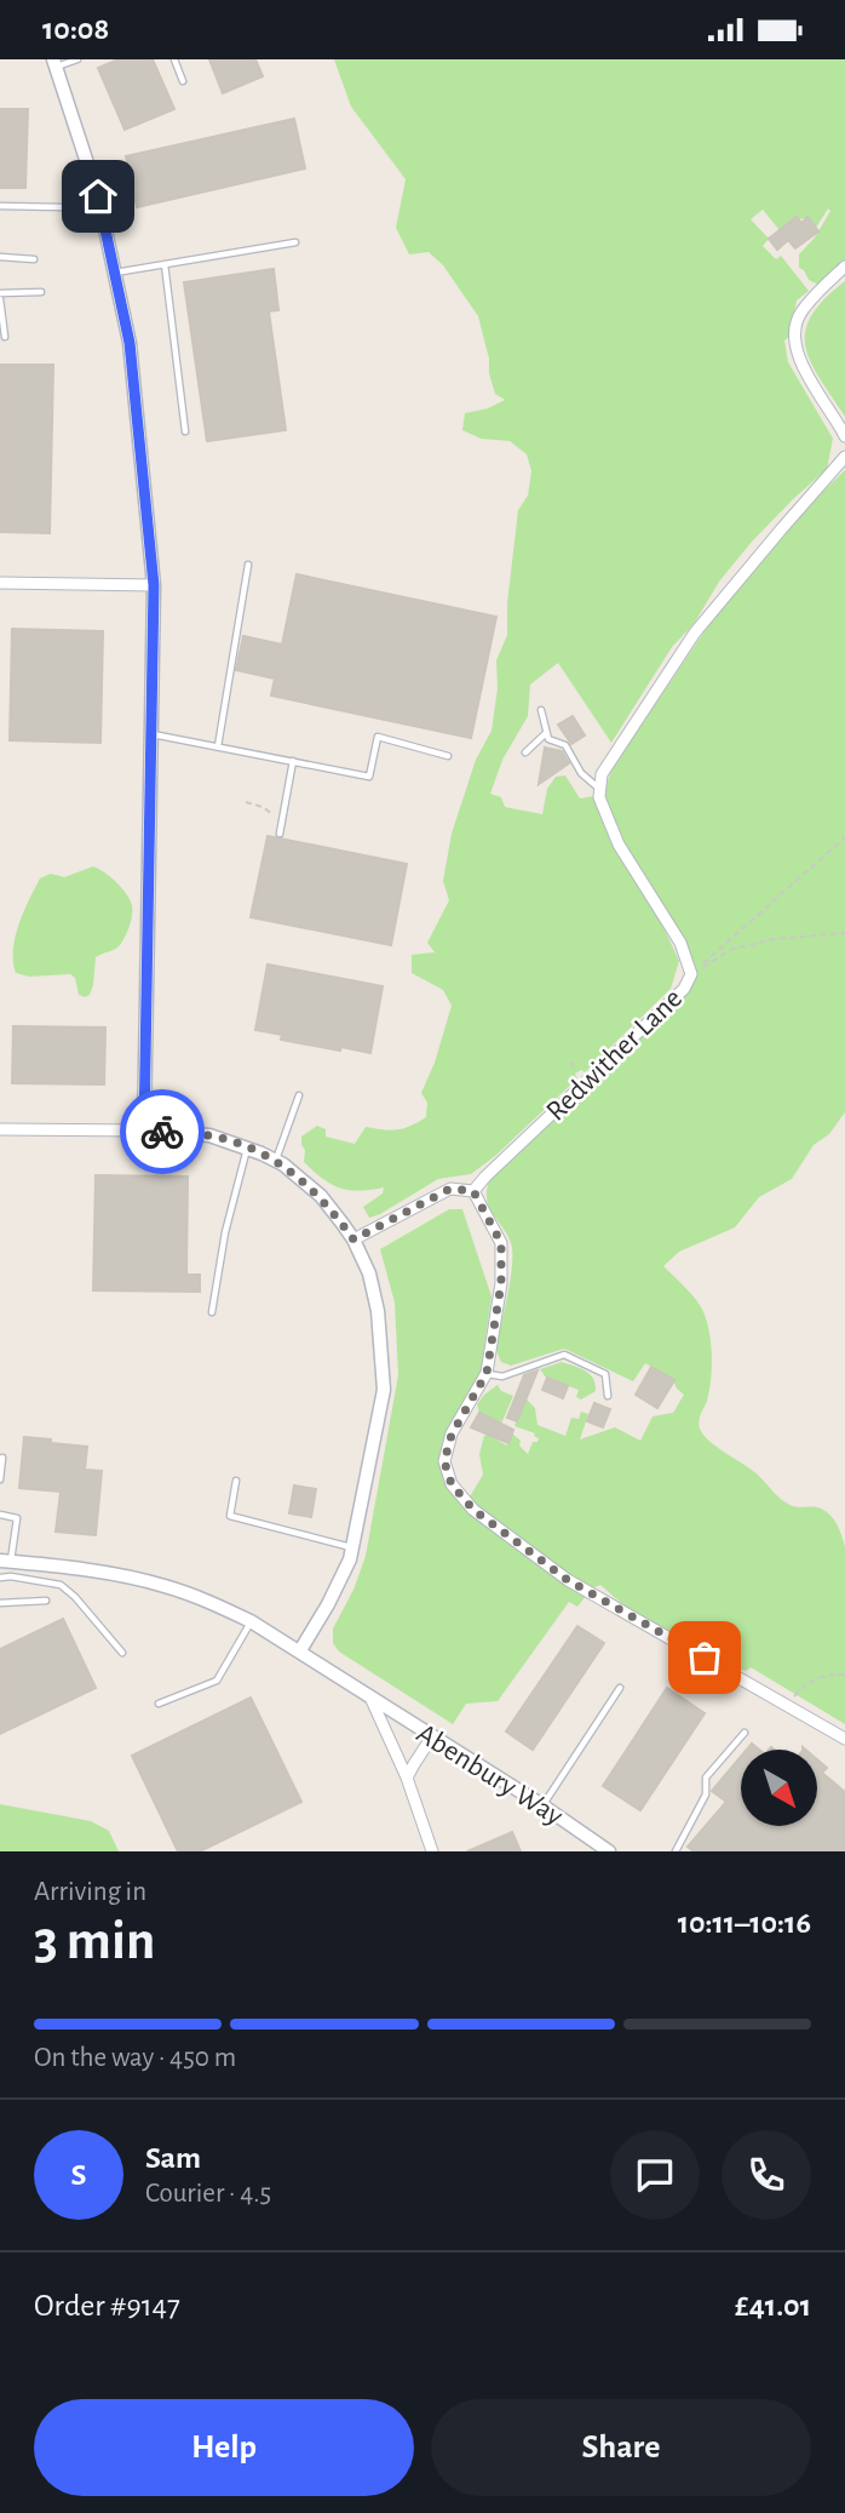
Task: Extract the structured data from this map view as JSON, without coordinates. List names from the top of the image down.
{
  "streets": {
    "street": ["Redwither Lane", "Abenbury Way"]
  },
  "north": "bottom right",
  "page": {
    "status": "10:08",
    "heading": ["3 min", "Arriving in", "10:11–10:16"],
    "panel": [
      "Sam",
      "Courier · 4.5",
      "Order #9147",
      "£41.01"
    ],
    "bar": "On the way · 450 m",
    "round": "S",
    "buttons": ["Help", "Share"]
  }
}
